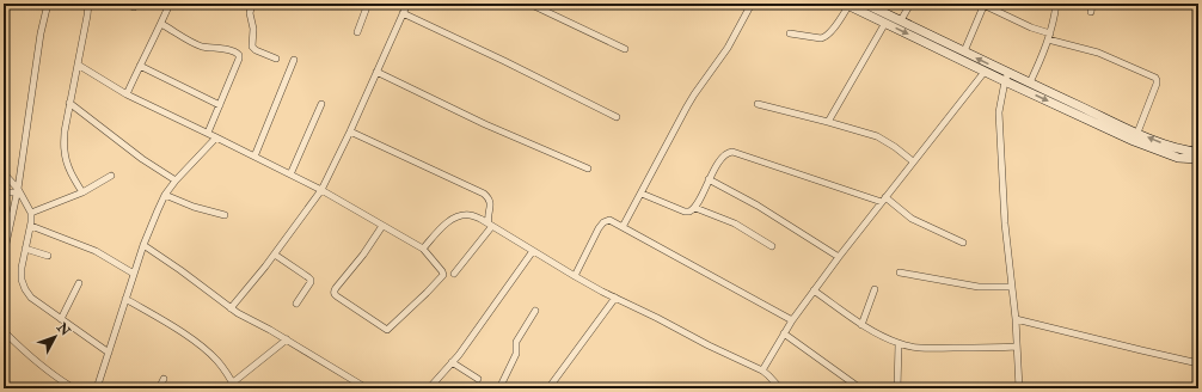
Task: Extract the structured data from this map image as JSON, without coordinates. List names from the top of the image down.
{
  "north": "top right"
}
